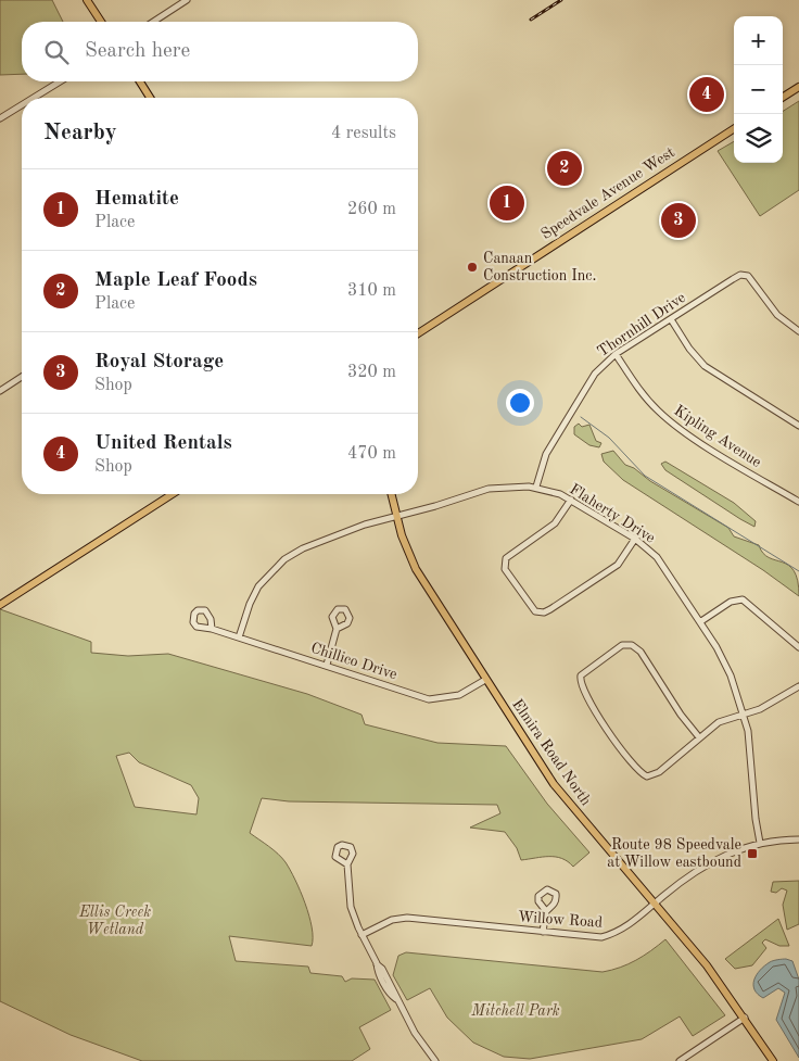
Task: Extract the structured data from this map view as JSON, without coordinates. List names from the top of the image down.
{
  "streets": {
    "main road": ["Speedvale Avenue West", "Elmira Road North"],
    "street": [
      "Thornhill Drive",
      "Kipling Avenue",
      "Flaherty Drive",
      "Chillico Drive",
      "Willow Road"
    ]
  },
  "crossings": [
    ["Thornhill Drive", "Kipling Avenue"],
    ["Thornhill Drive", "Flaherty Drive"],
    ["Flaherty Drive", "Chillico Drive"],
    ["Flaherty Drive", "Elmira Road North"],
    ["Flaherty Drive", "Willow Road"],
    ["Chillico Drive", "Elmira Road North"],
    ["Elmira Road North", "Willow Road"]
  ],
  "parks": ["Ellis Creek Wetland", "Mitchell Park"],
  "places": {
    "other": ["Canaan Construction Inc."],
    "transit": ["Route 98 Speedvale at Willow eastbound"]
  },
  "page": {
    "map_buttons": ["+", "−"],
    "search": "Search here",
    "pins": [
      "4",
      "2",
      "1",
      "3"
    ],
    "heading": ["Nearby", "4 results"],
    "list": [
      {
        "mark": "1",
        "name": "Hematite",
        "note": "Place",
        "value": "260 m"
      },
      {
        "mark": "2",
        "name": "Maple Leaf Foods",
        "note": "Place",
        "value": "310 m"
      },
      {
        "mark": "3",
        "name": "Royal Storage",
        "note": "Shop",
        "value": "320 m"
      },
      {
        "mark": "4",
        "name": "United Rentals",
        "note": "Shop",
        "value": "470 m"
      }
    ]
  }
}
